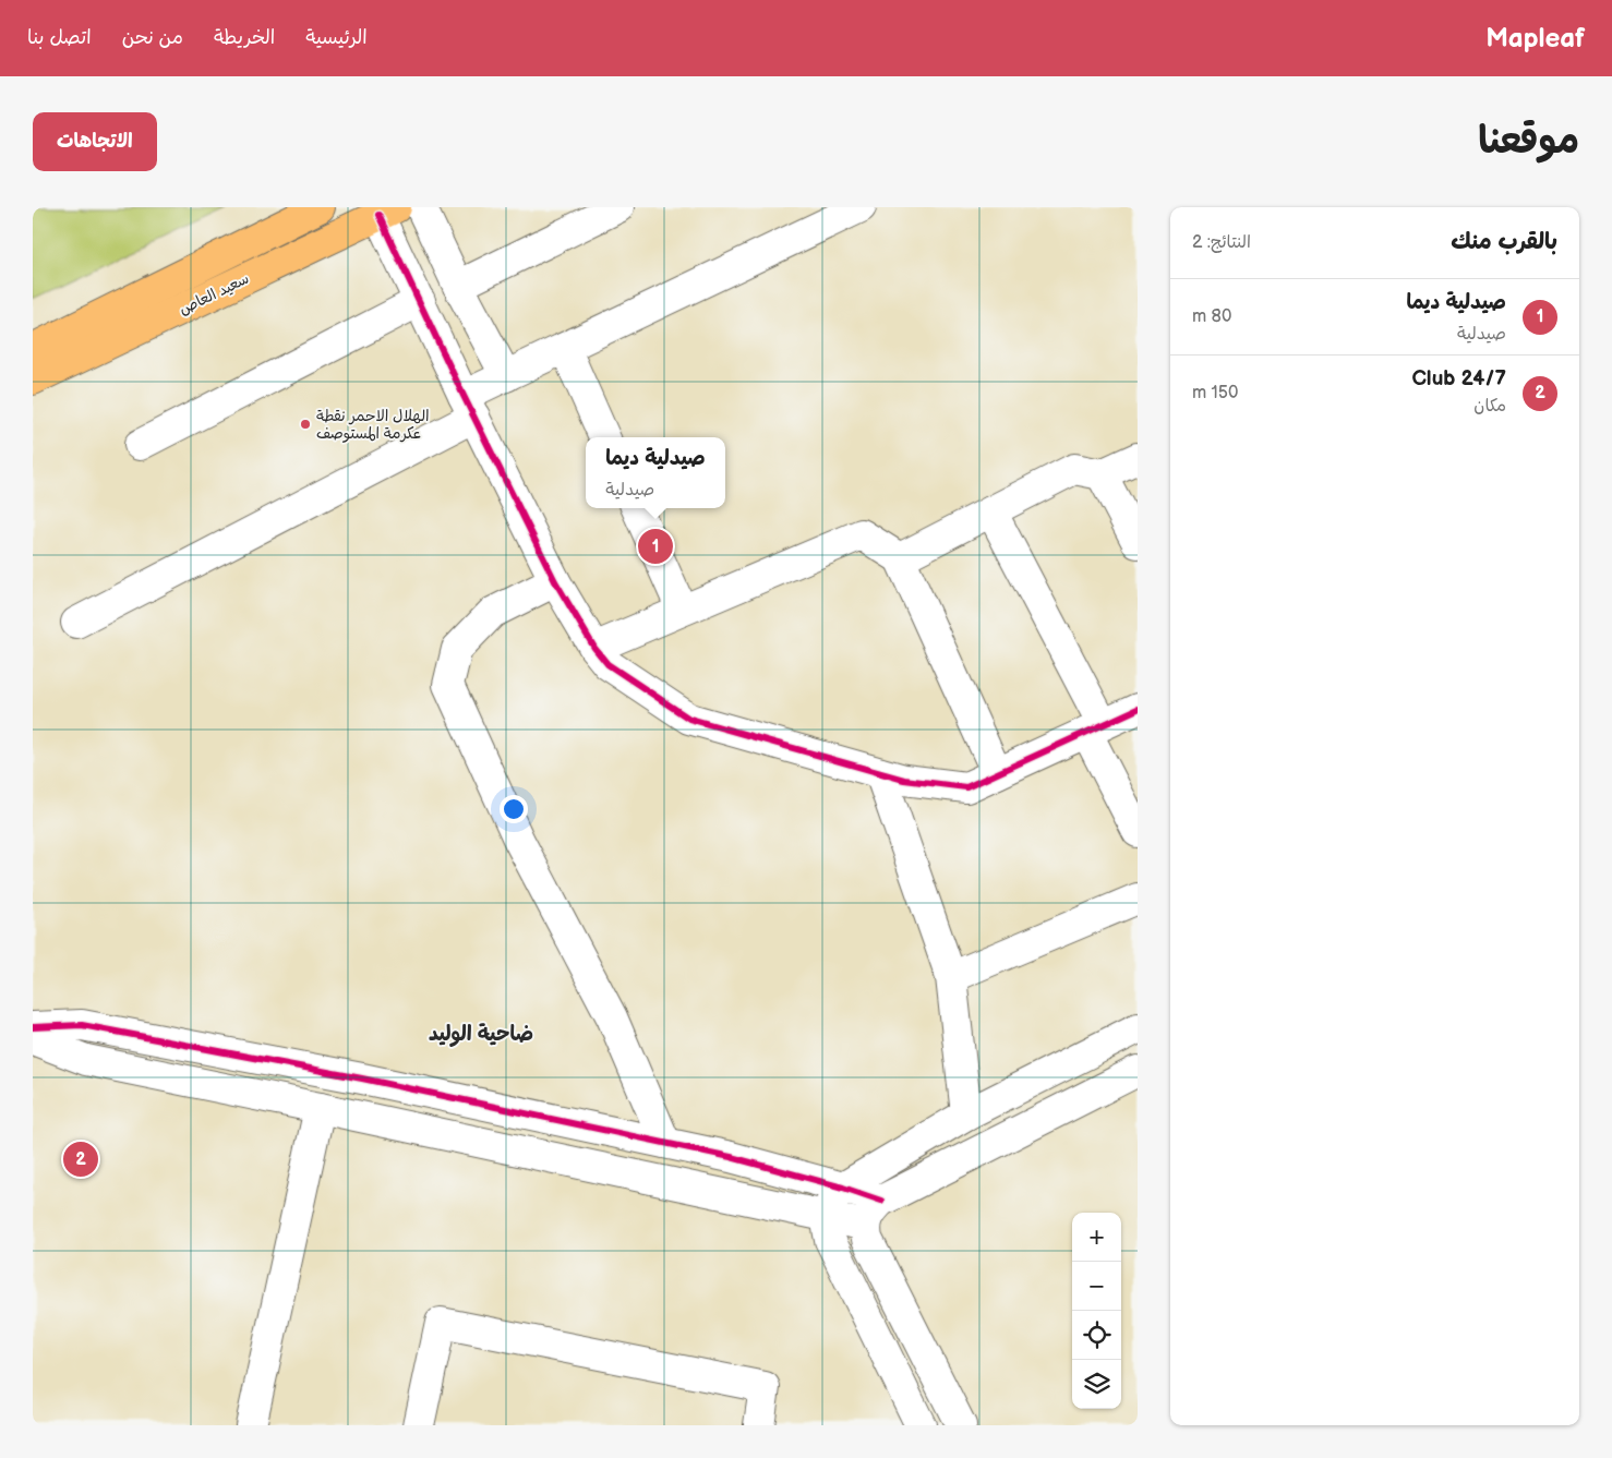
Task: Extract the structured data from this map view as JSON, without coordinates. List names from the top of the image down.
{
  "streets": {
    "main road": ["سعيد العاص"]
  },
  "districts": ["ضاحية الوليد"],
  "places": ["الهلال الاحمر نقطة عكرمة المستوصف"],
  "page": {
    "header": "Mapleaf",
    "nav": [
      "الرئيسية",
      "الخريطة",
      "من نحن",
      "اتصل بنا"
    ],
    "title": "موقعنا",
    "buttons": "الاتجاهات",
    "heading": ["بالقرب منك", "النتائج: 2"],
    "list": [
      {
        "mark": "1",
        "name": "صيدلية ديما",
        "note": "صيدلية",
        "value": "80 m"
      },
      {
        "mark": "2",
        "name": "Club 24/7",
        "note": "مكان",
        "value": "150 m"
      }
    ],
    "popup": ["صيدلية ديما", "صيدلية"],
    "pins": ["1", "2"],
    "map_buttons": ["+", "−"]
  }
}
